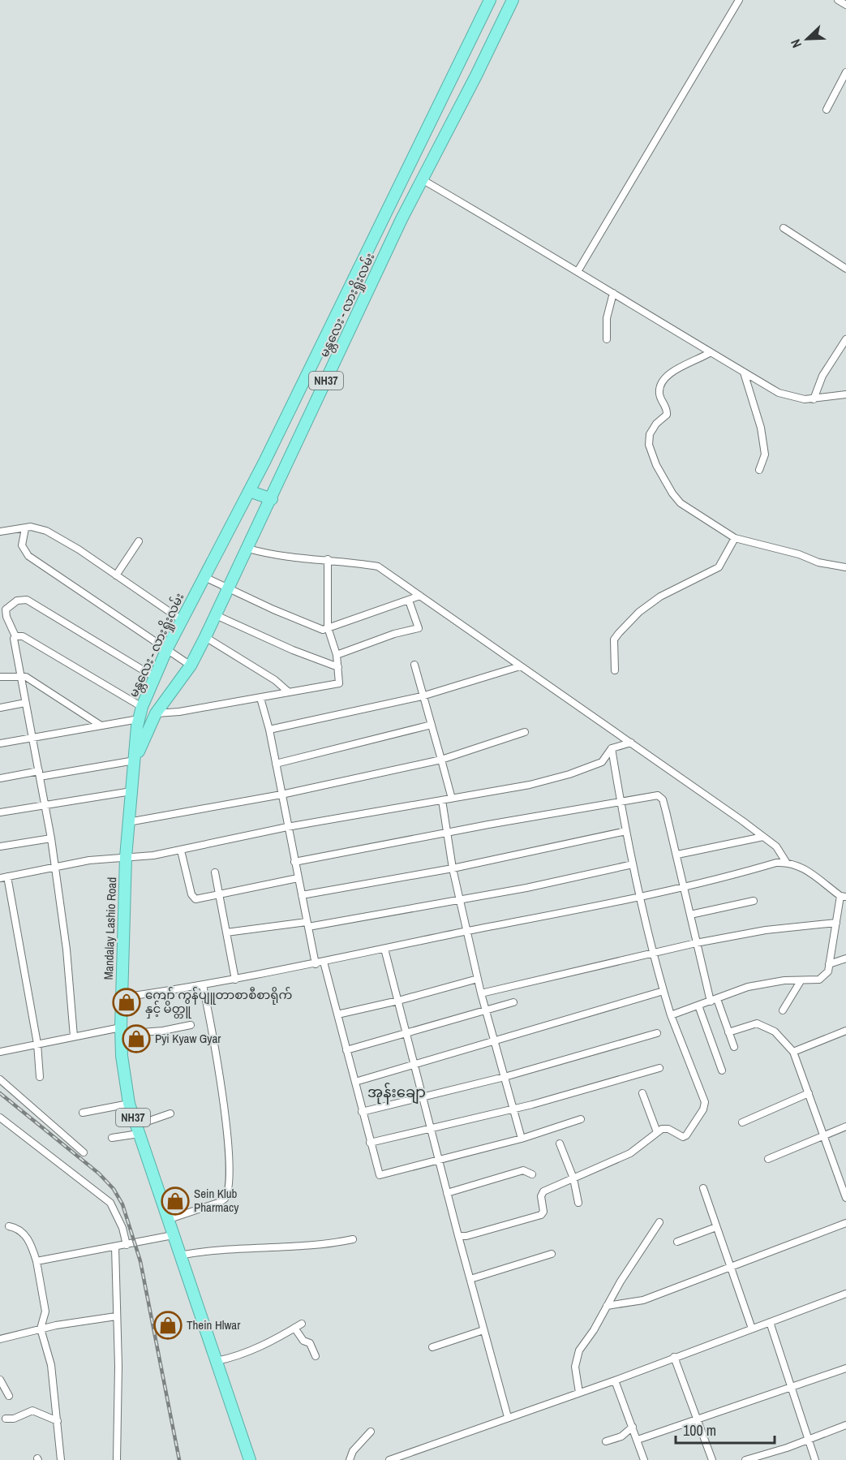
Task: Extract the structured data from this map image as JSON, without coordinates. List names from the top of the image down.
{
  "streets": {
    "highway": ["မန္တလေး - လားရှိုးလမ်း", "NH37", "Mandalay Lashio Road"]
  },
  "crossings": [
    ["မန္တလေး - လားရှိုးလမ်း", "Mandalay Lashio Road"]
  ],
  "districts": ["အုန်းချော"],
  "places": {
    "shop": [
      "ကျော် ကွန်ပျူတာစာစီစာရိုက် နှင့် မိတ္တူ",
      "Pyi Kyaw Gyar",
      "Sein Klub Pharmacy",
      "Thein Hlwar"
    ]
  },
  "scale_bar": "100 m",
  "north": "bottom left"
}
